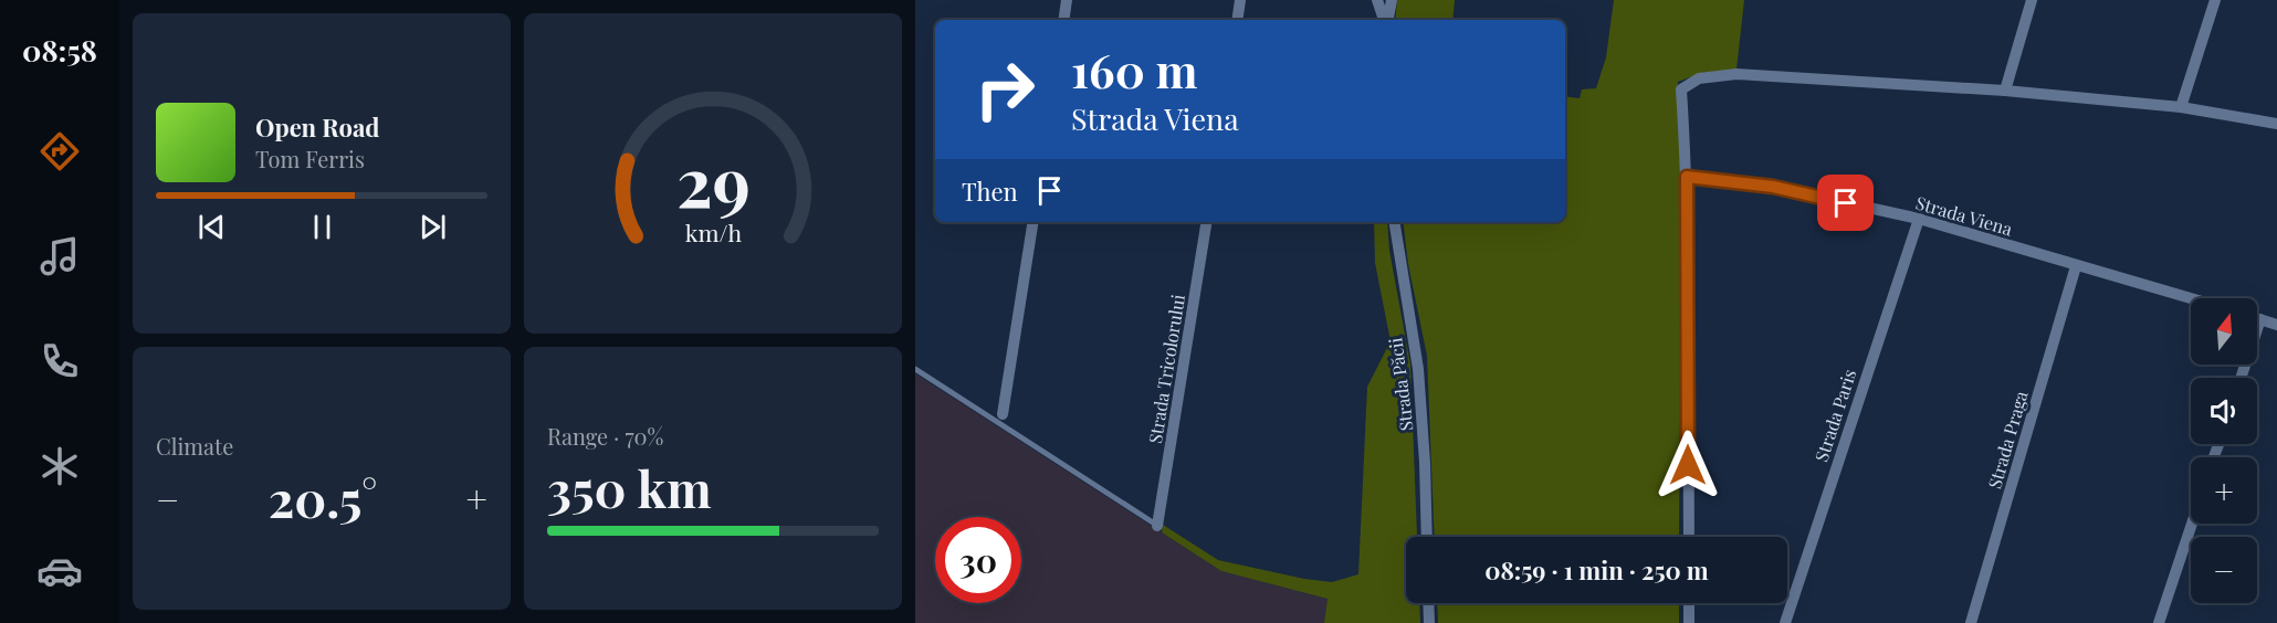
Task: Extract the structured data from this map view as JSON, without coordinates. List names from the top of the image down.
{
  "streets": {
    "street": [
      "Strada Viena",
      "Strada Tricolorului",
      "Strada Păcii",
      "Strada Paris",
      "Strada Praga"
    ]
  },
  "crossings": [
    ["Strada Viena", "Strada Paris"],
    ["Strada Viena", "Strada Praga"]
  ],
  "north": "top",
  "page": {
    "tabs": "08:58",
    "turn": ["160 m", "Strada Viena"],
    "song": ["Open Road", "Tom Ferris"],
    "then": "Then",
    "map_buttons": ["+", "−"],
    "tile": [
      "Climate",
      ["Range · 70%", "350 km"]
    ],
    "heat": ["−", "20.5°", "+"],
    "limit": "30",
    "trip": "08:59 · 1 min · 250 m",
    "gauge": ["29", "km/h"]
  }
}
